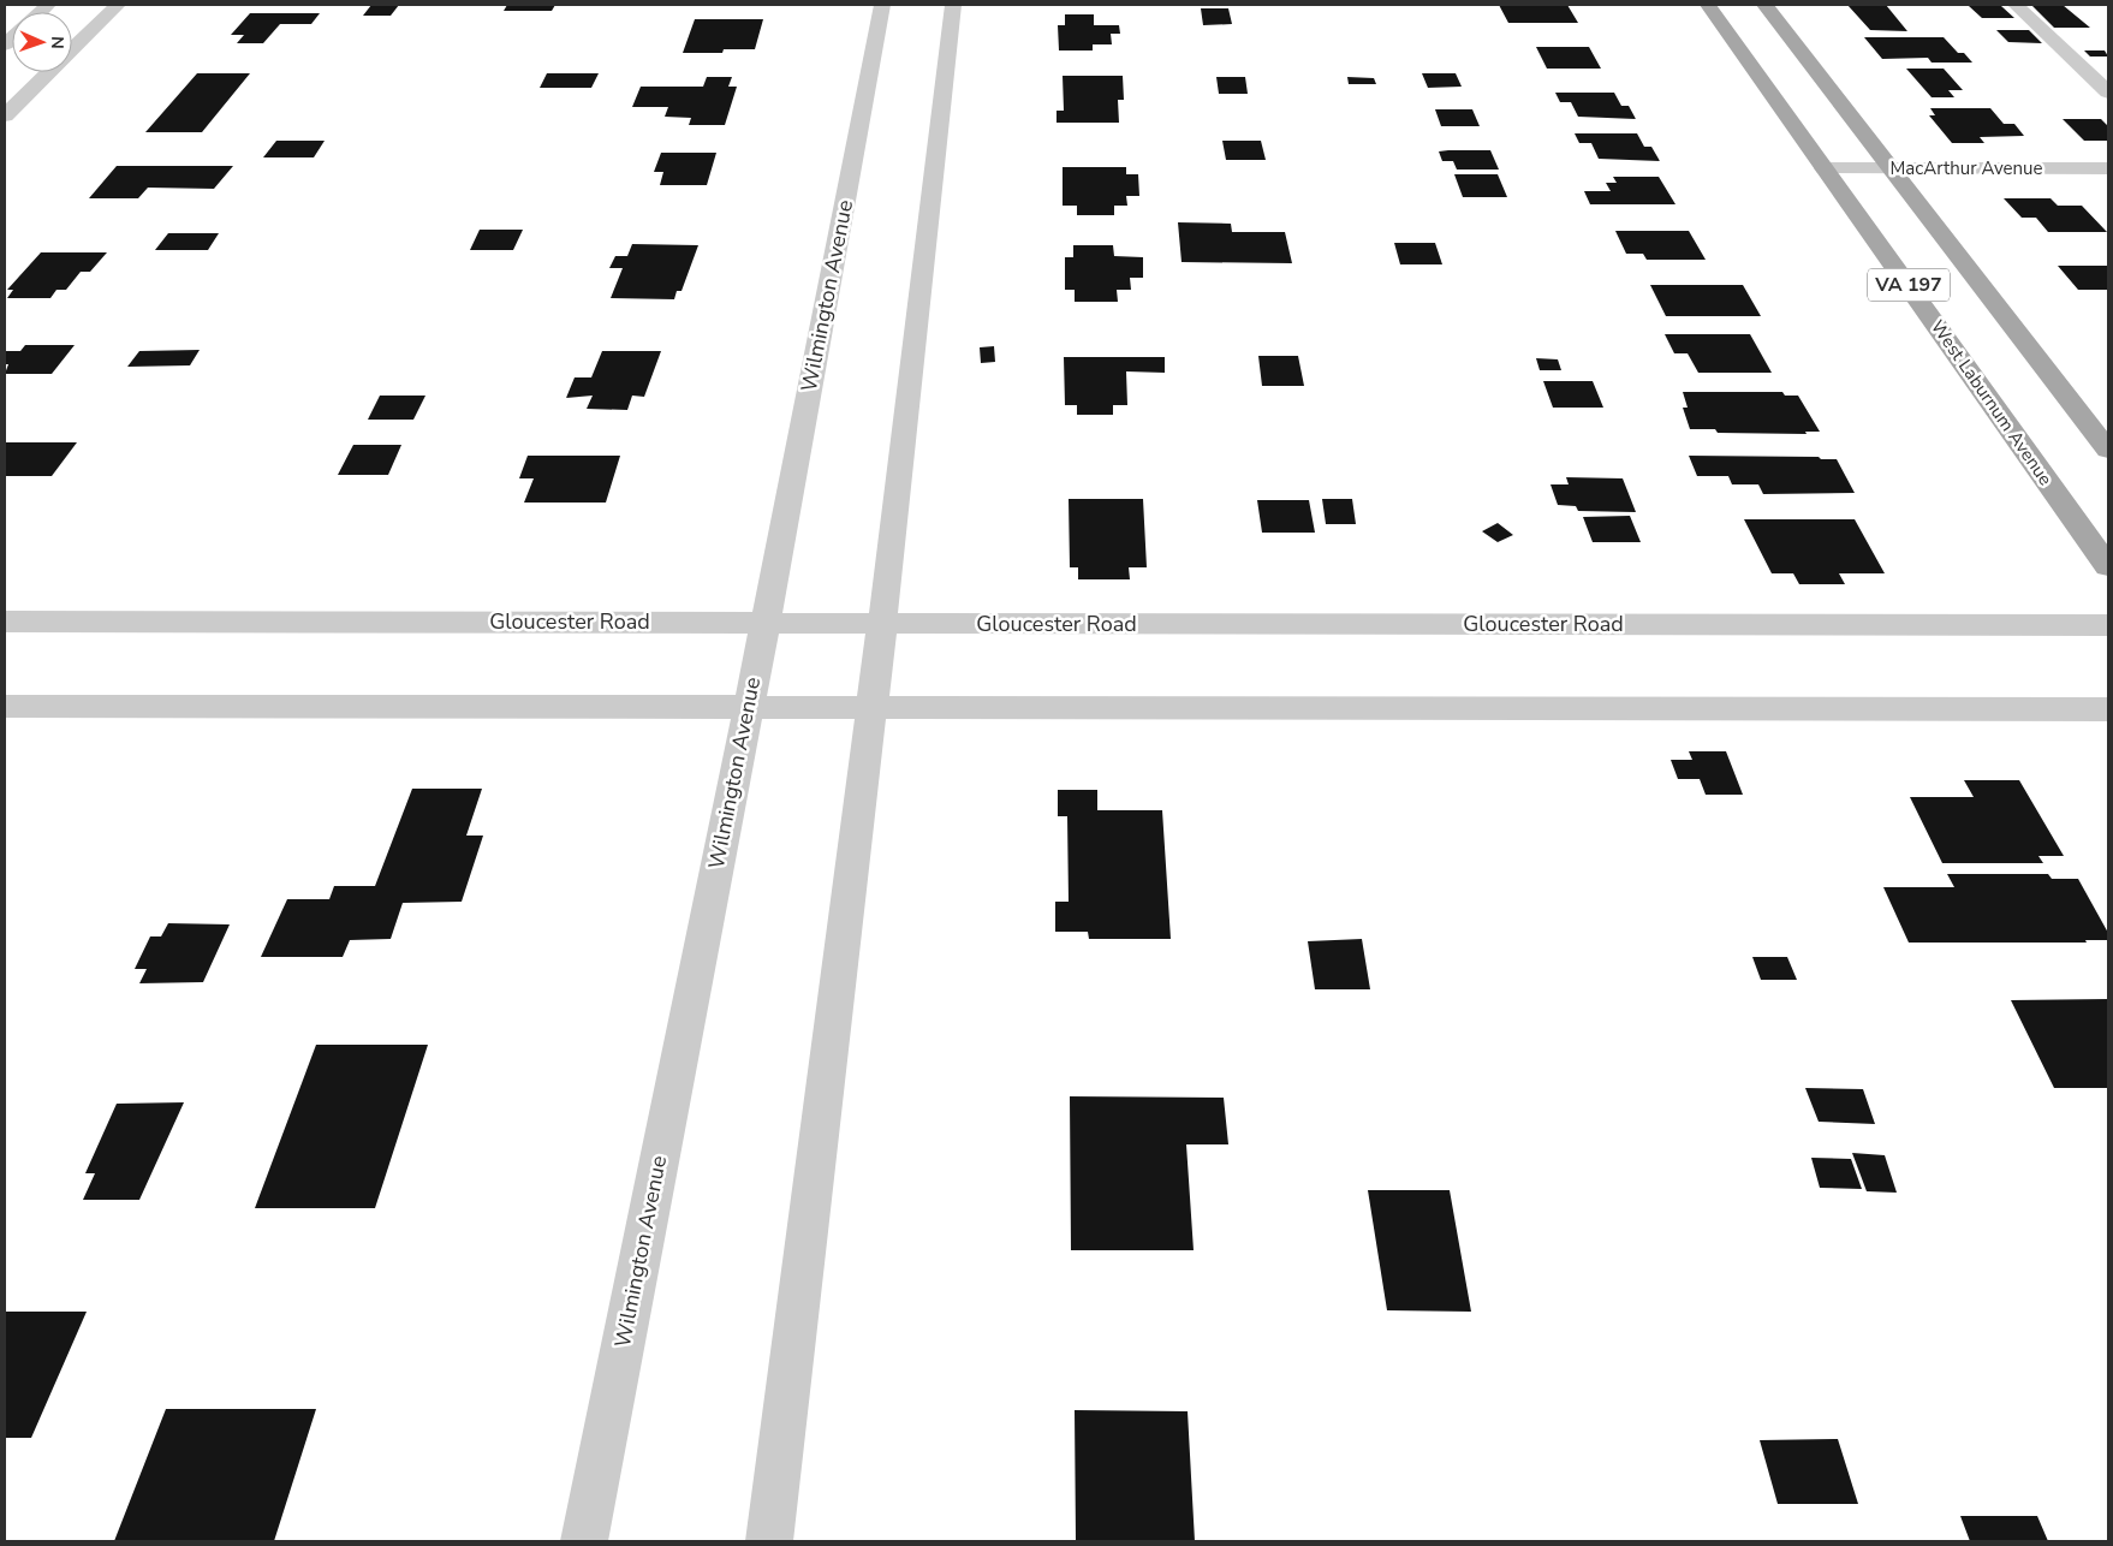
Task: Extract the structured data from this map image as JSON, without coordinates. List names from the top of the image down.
{
  "streets": {
    "main road": ["VA 197", "West Laburnum Avenue"],
    "street": ["MacArthur Avenue", "Wilmington Avenue", "Gloucester Road"]
  },
  "crossings": [
    ["MacArthur Avenue", "VA 197"],
    ["MacArthur Avenue", "West Laburnum Avenue"],
    ["Wilmington Avenue", "Gloucester Road"]
  ],
  "north": "right"
}
